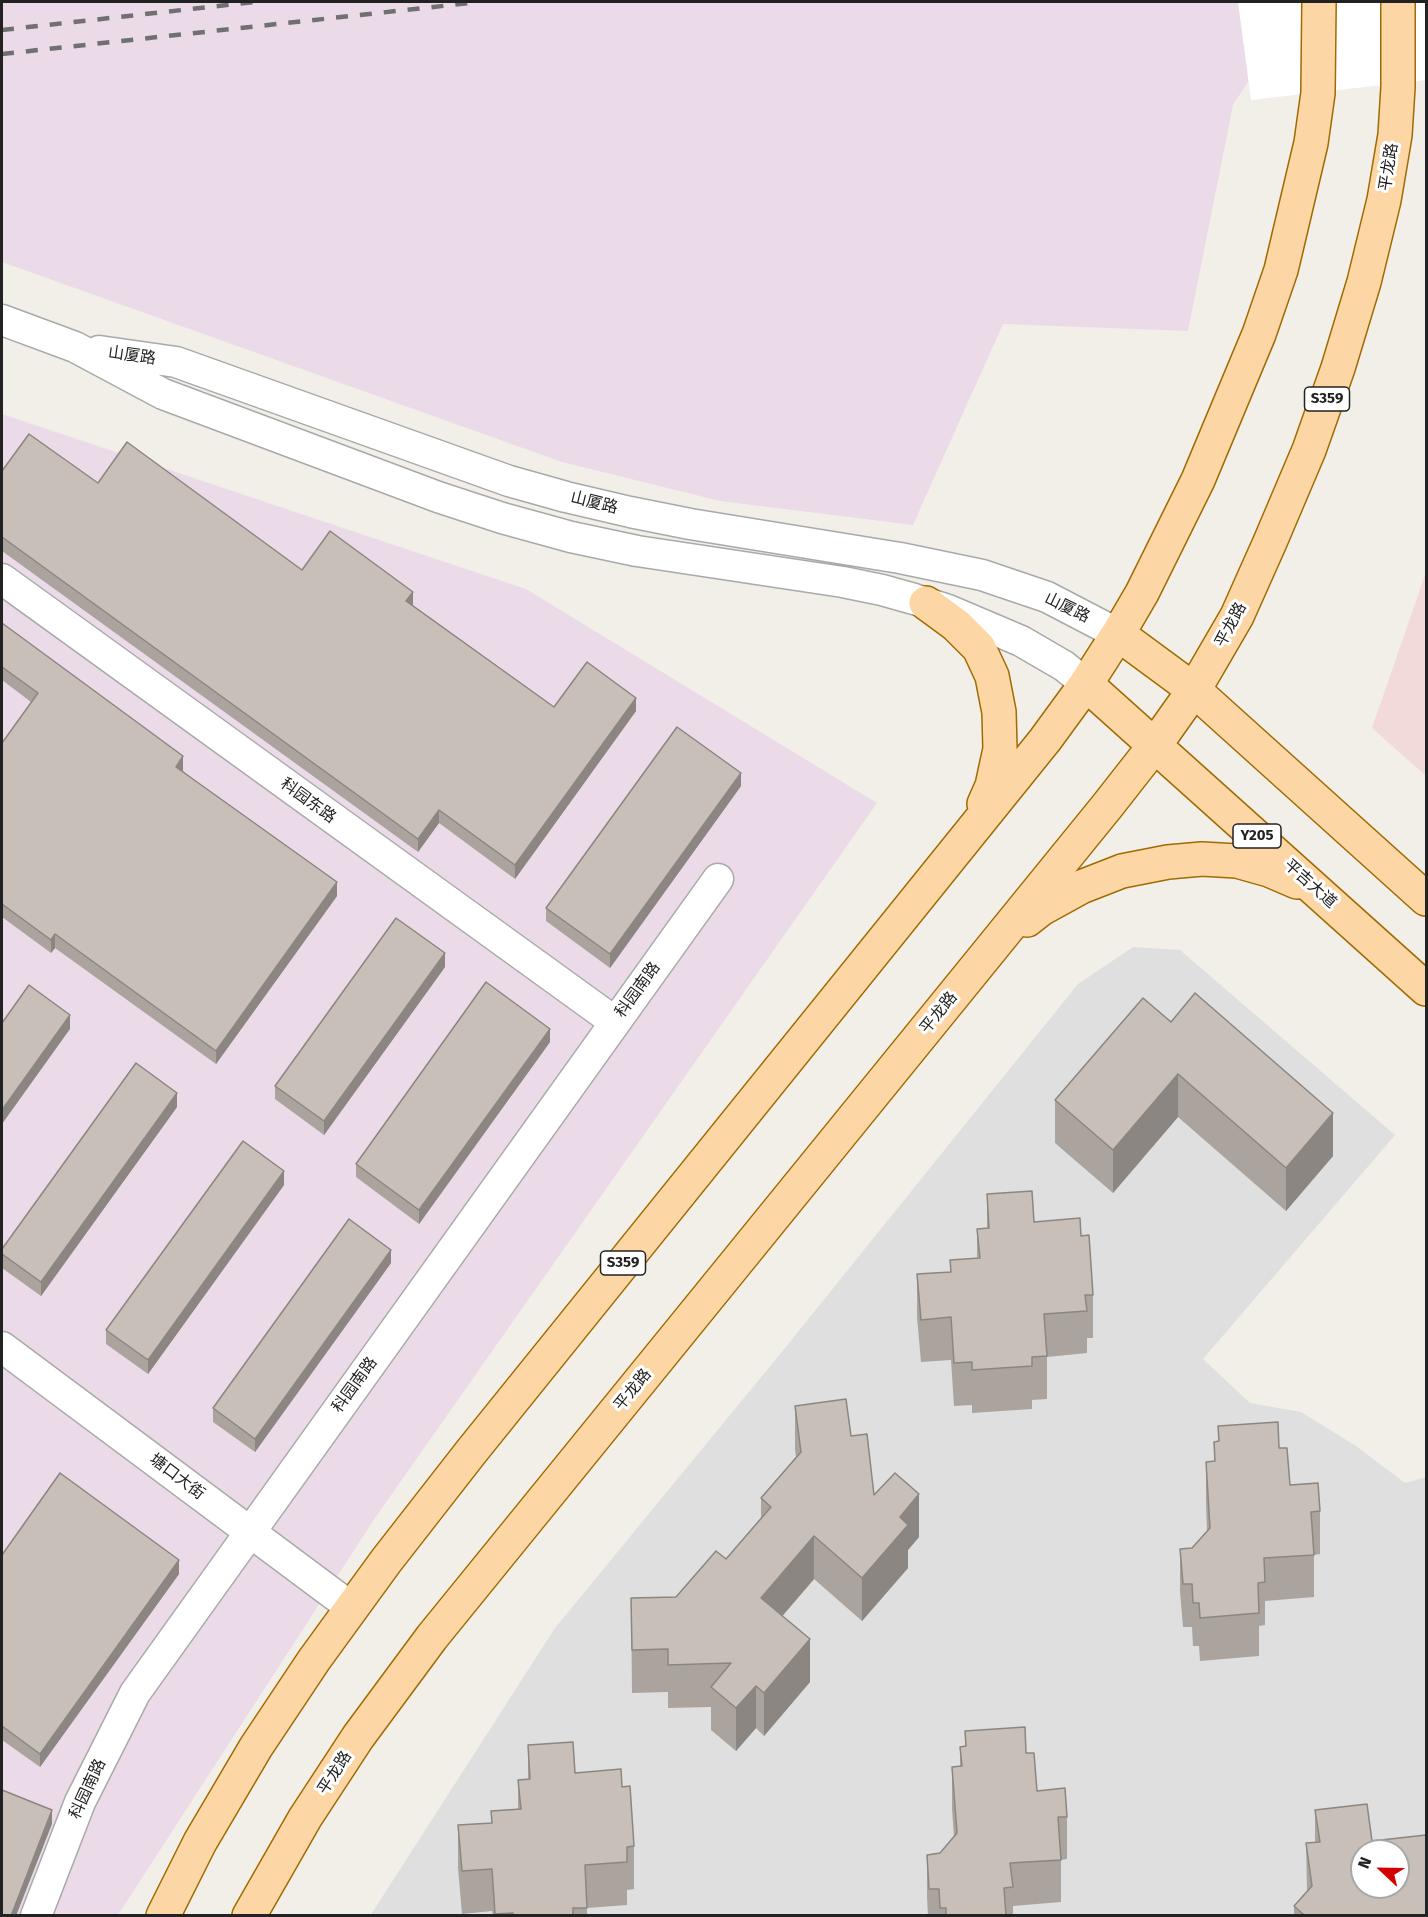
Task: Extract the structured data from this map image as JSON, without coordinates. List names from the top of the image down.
{
  "streets": {
    "main road": [
      "平龙路",
      "S359",
      "Y205",
      "平吉大道"
    ],
    "street": [
      "山厦路",
      "科园东路",
      "科园南路",
      "塘口大街"
    ]
  },
  "crossings": [
    ["平龙路", "平吉大道"],
    ["山厦路", "S359"],
    ["山厦路", "平吉大道"],
    ["S359", "平吉大道"],
    ["S359", "塘口大街"],
    ["科园东路", "科园南路"],
    ["科园南路", "塘口大街"]
  ],
  "north": "left"
}
